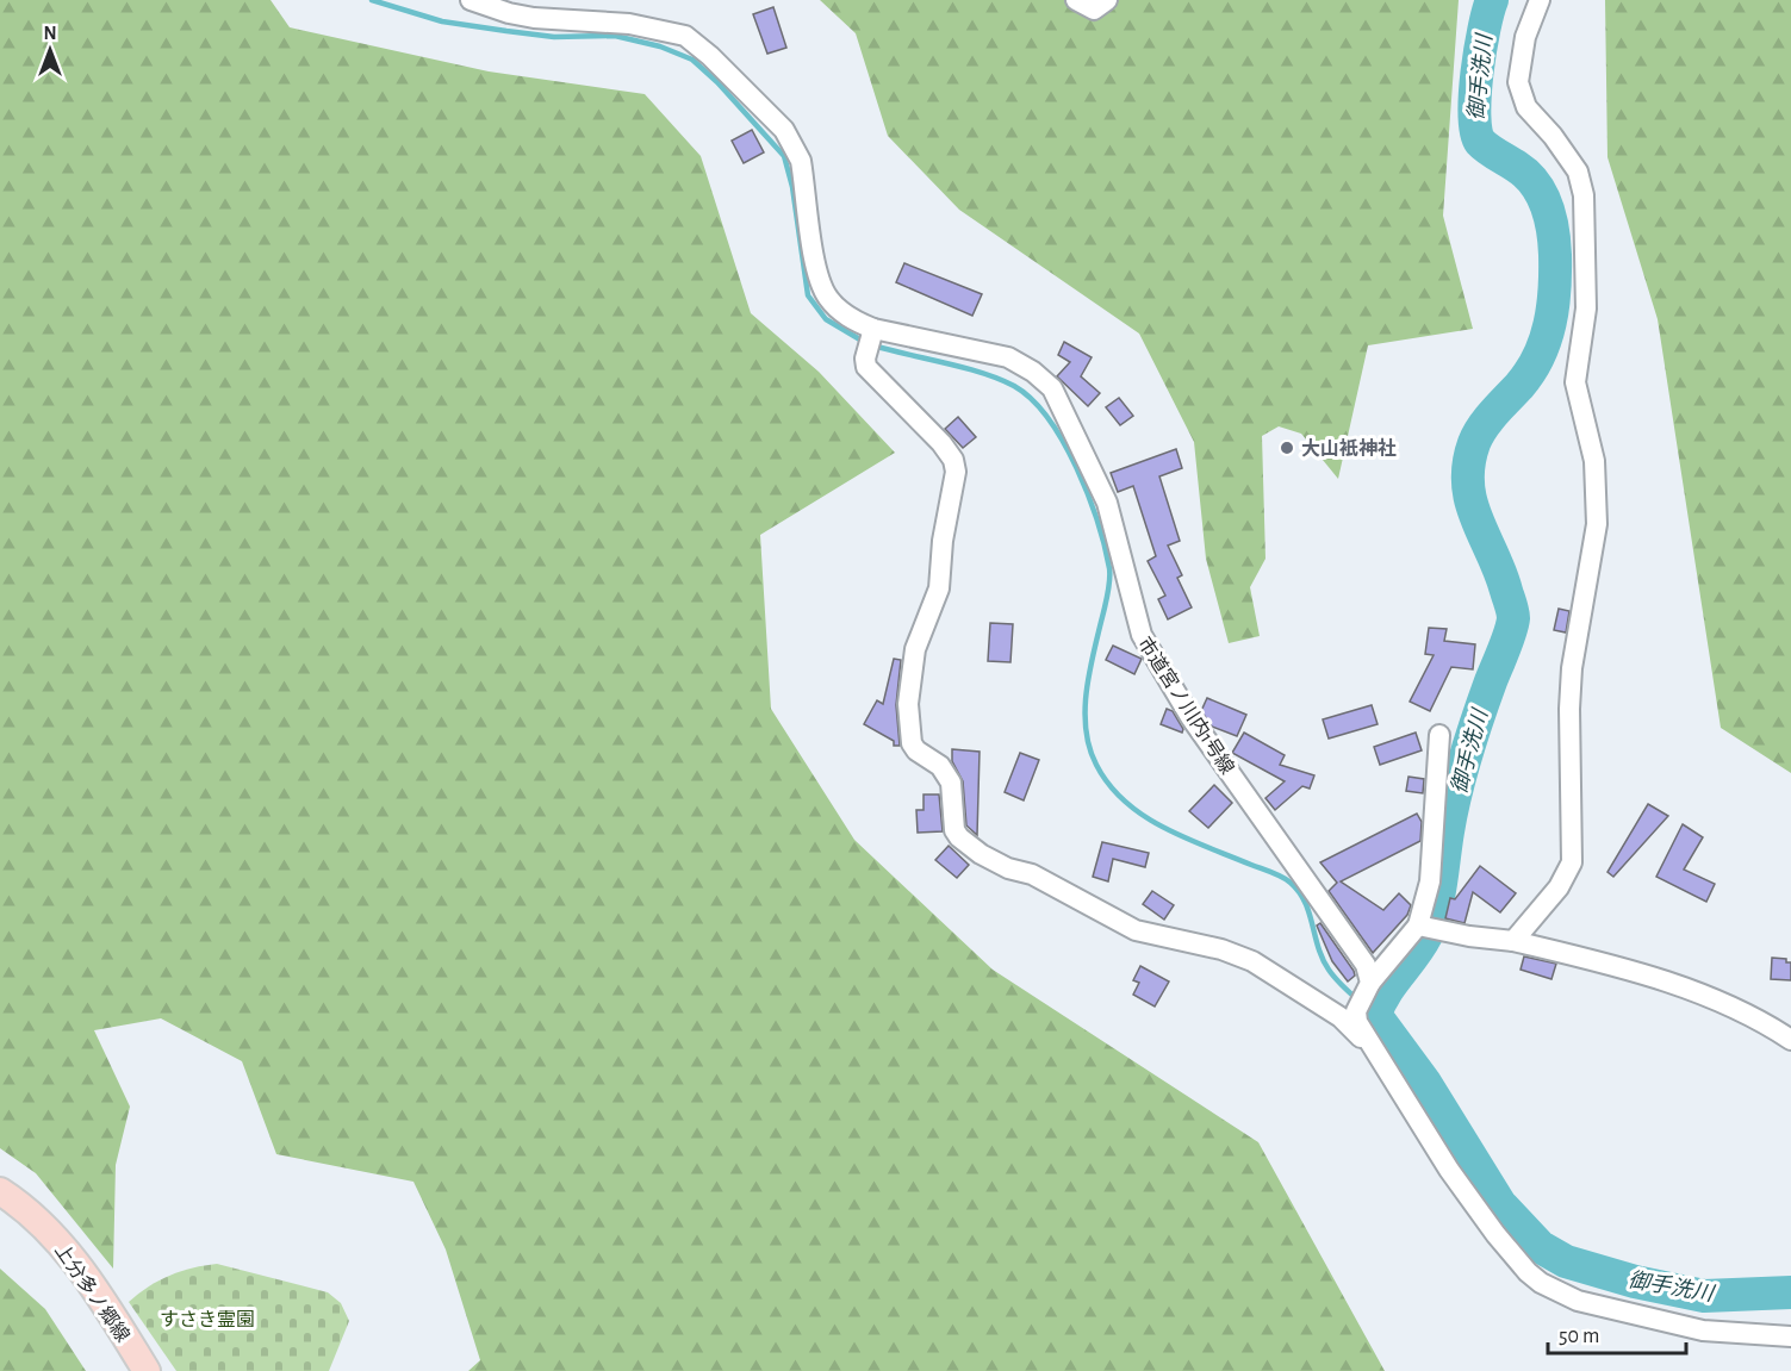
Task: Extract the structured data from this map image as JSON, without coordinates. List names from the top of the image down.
{
  "streets": {
    "main road": ["上分多ノ郷線"],
    "street": ["市道宮ノ川内1号線"]
  },
  "water": ["御手洗川"],
  "parks": ["すさき霊園"],
  "places": ["大山衹神社"],
  "scale_bar": "50 m",
  "north": "top"
}
